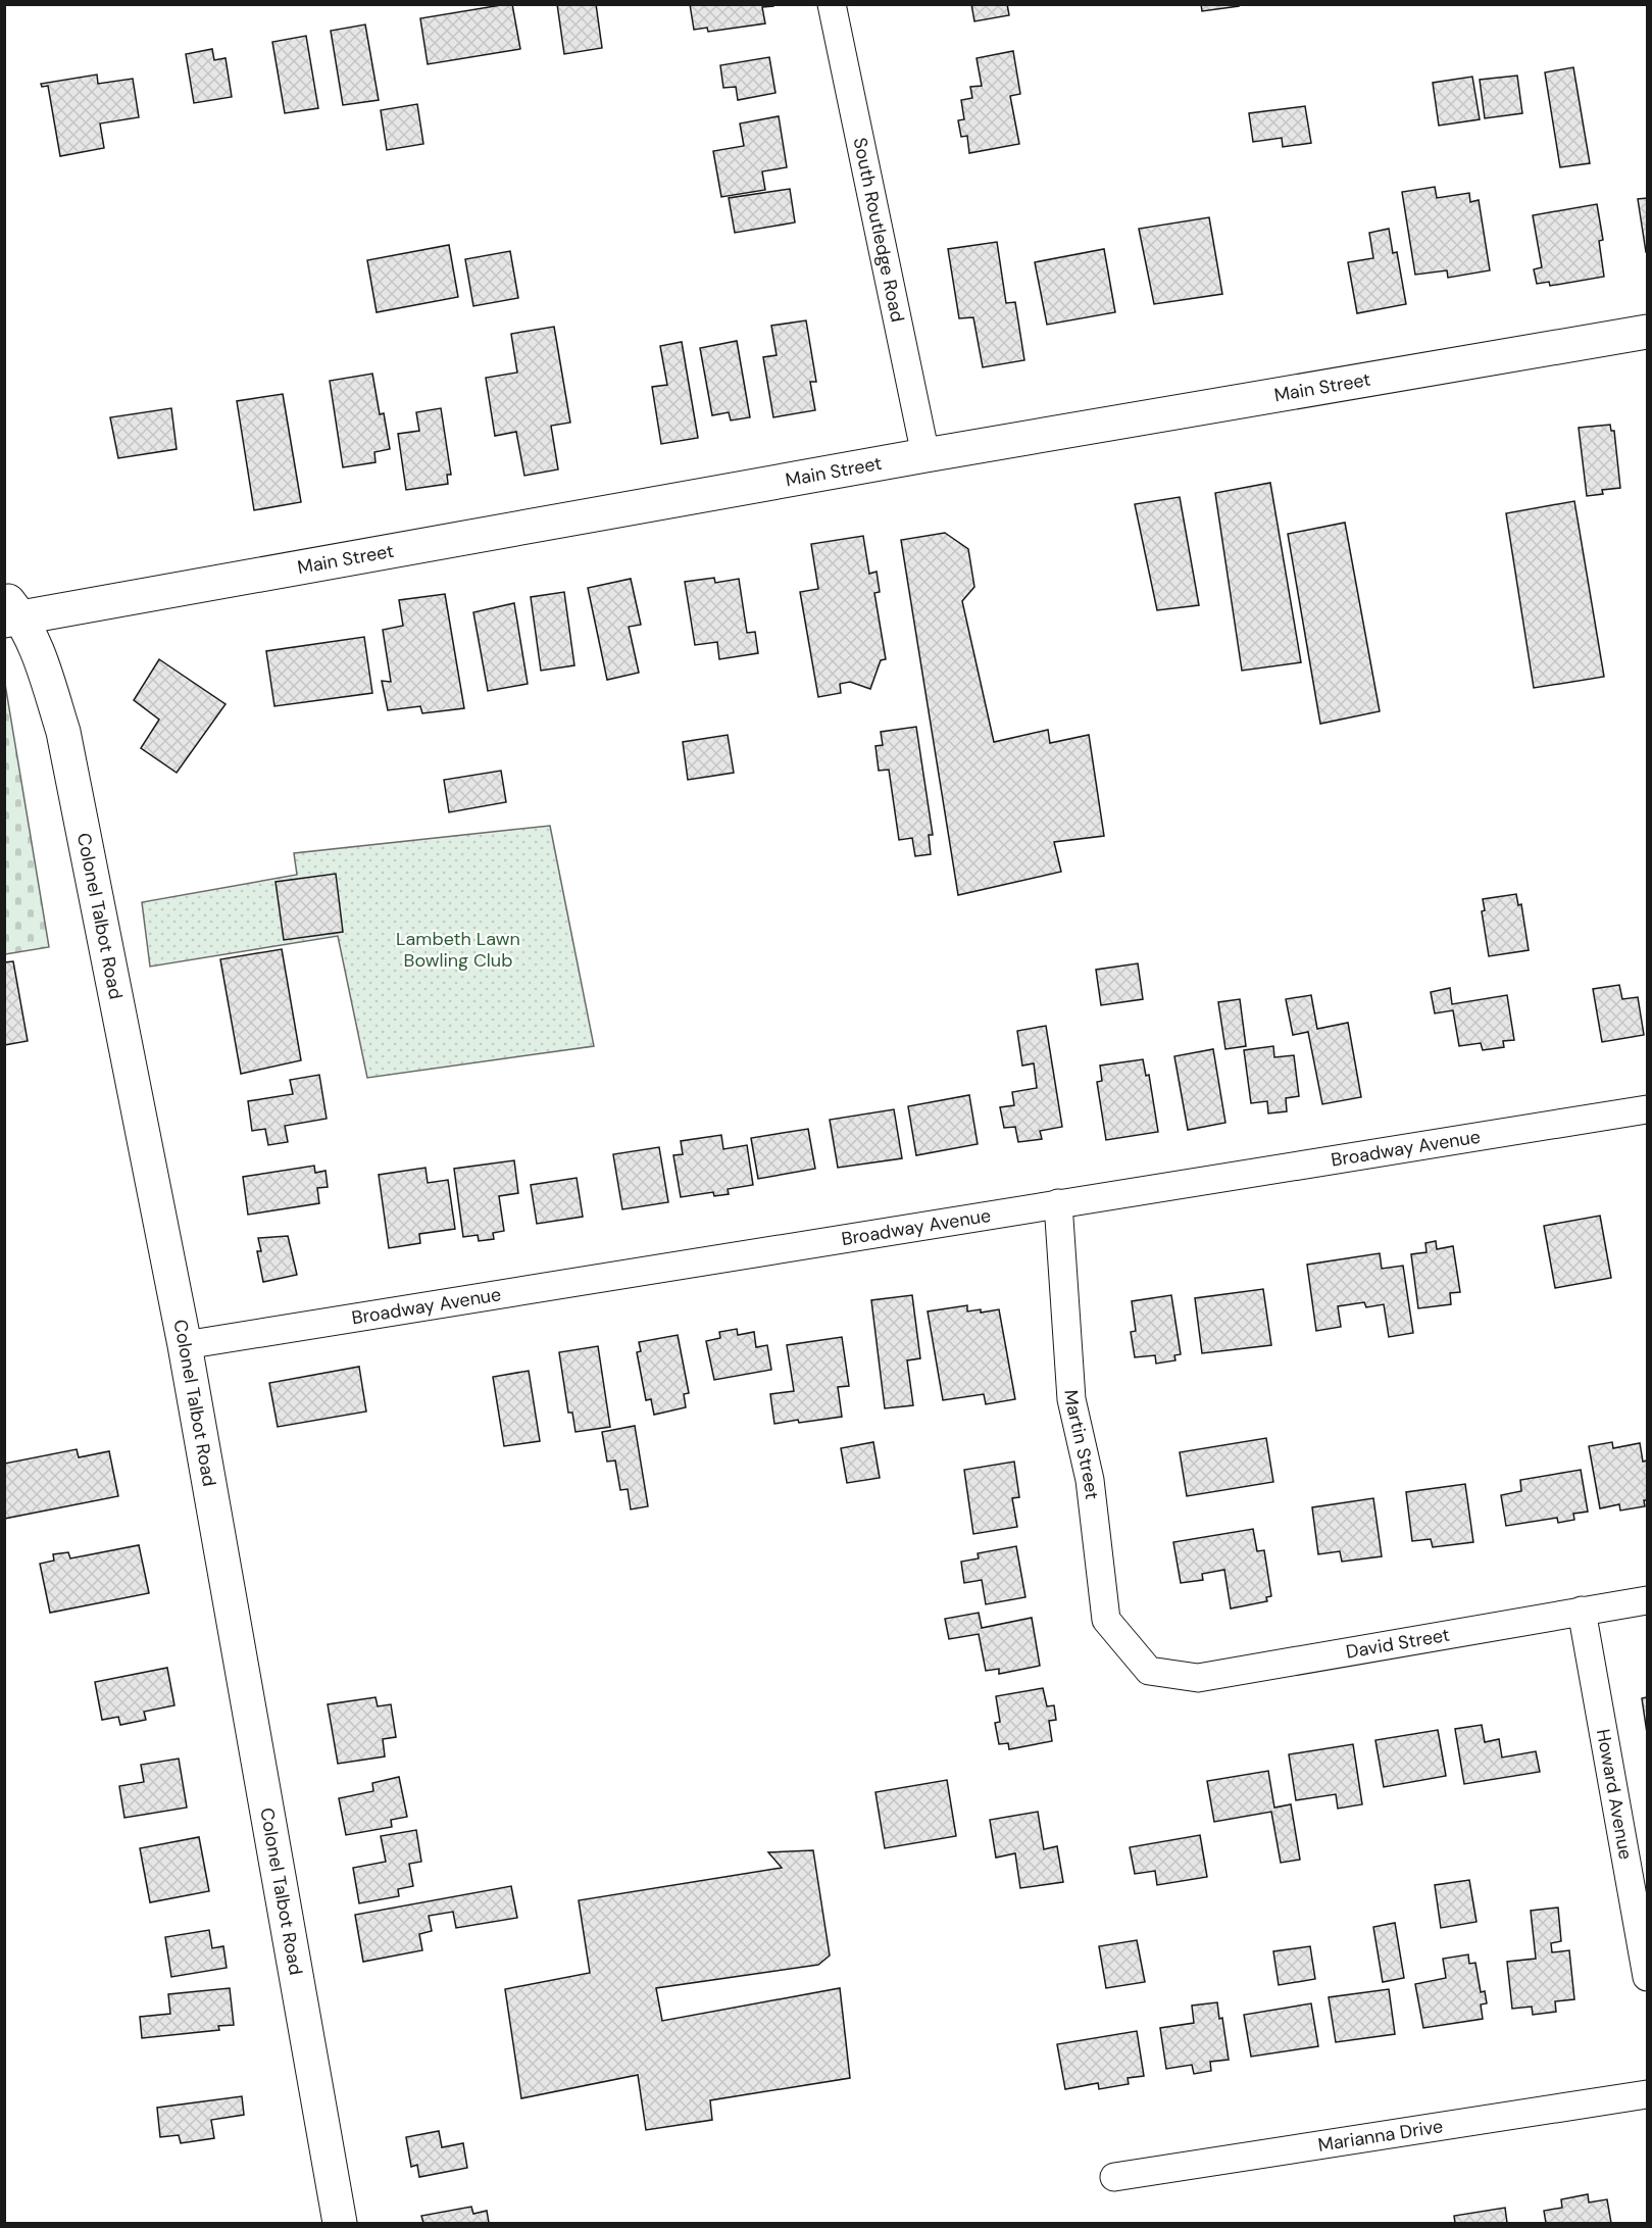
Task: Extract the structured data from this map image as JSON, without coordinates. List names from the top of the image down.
{
  "streets": {
    "main road": ["Main Street", "Colonel Talbot Road"],
    "street": [
      "South Routledge Road",
      "Broadway Avenue",
      "Martin Street",
      "David Street",
      "Howard Avenue",
      "Marianna Drive"
    ]
  },
  "crossings": [
    ["South Routledge Road", "Main Street"],
    ["Main Street", "Colonel Talbot Road"],
    ["Colonel Talbot Road", "Broadway Avenue"],
    ["Broadway Avenue", "Martin Street"],
    ["Martin Street", "David Street"],
    ["David Street", "Howard Avenue"]
  ],
  "parks": ["Lambeth Lawn Bowling Club"]
}
